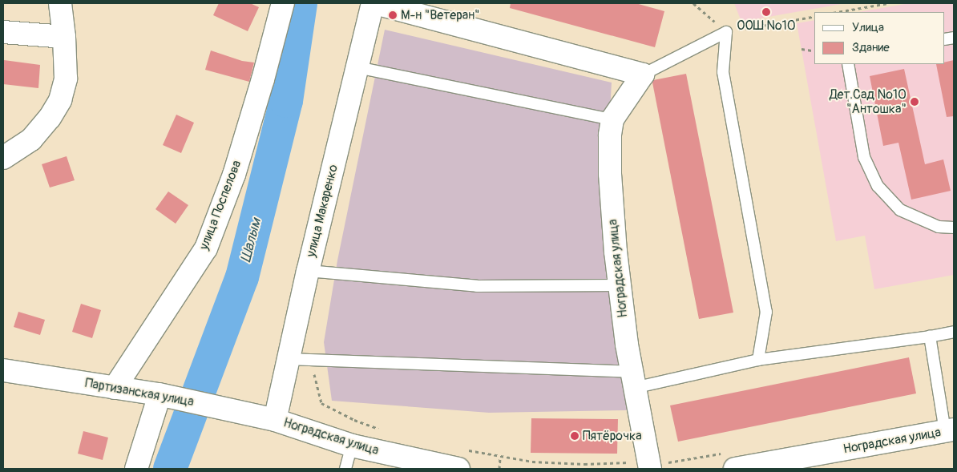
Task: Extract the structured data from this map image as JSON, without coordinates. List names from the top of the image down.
{
  "streets": {
    "street": [
      "улица Поспелова",
      "улица Макаренко",
      "Ноградская улица",
      "Партизанская улица"
    ]
  },
  "crossings": [
    ["улица Поспелова", "Партизанская улица"],
    ["улица Макаренко", "Ноградская улица"],
    ["улица Макаренко", "Партизанская улица"],
    ["Ноградская улица", "Партизанская улица"]
  ],
  "water": ["Шалым"],
  "places": [
    "ООШ №10",
    "М-н \"Ветеран\"",
    "Дет.Сад №10 \"Антошка\"",
    "Пятёрочка"
  ],
  "legend": ["Улица", "Здание"]
}
